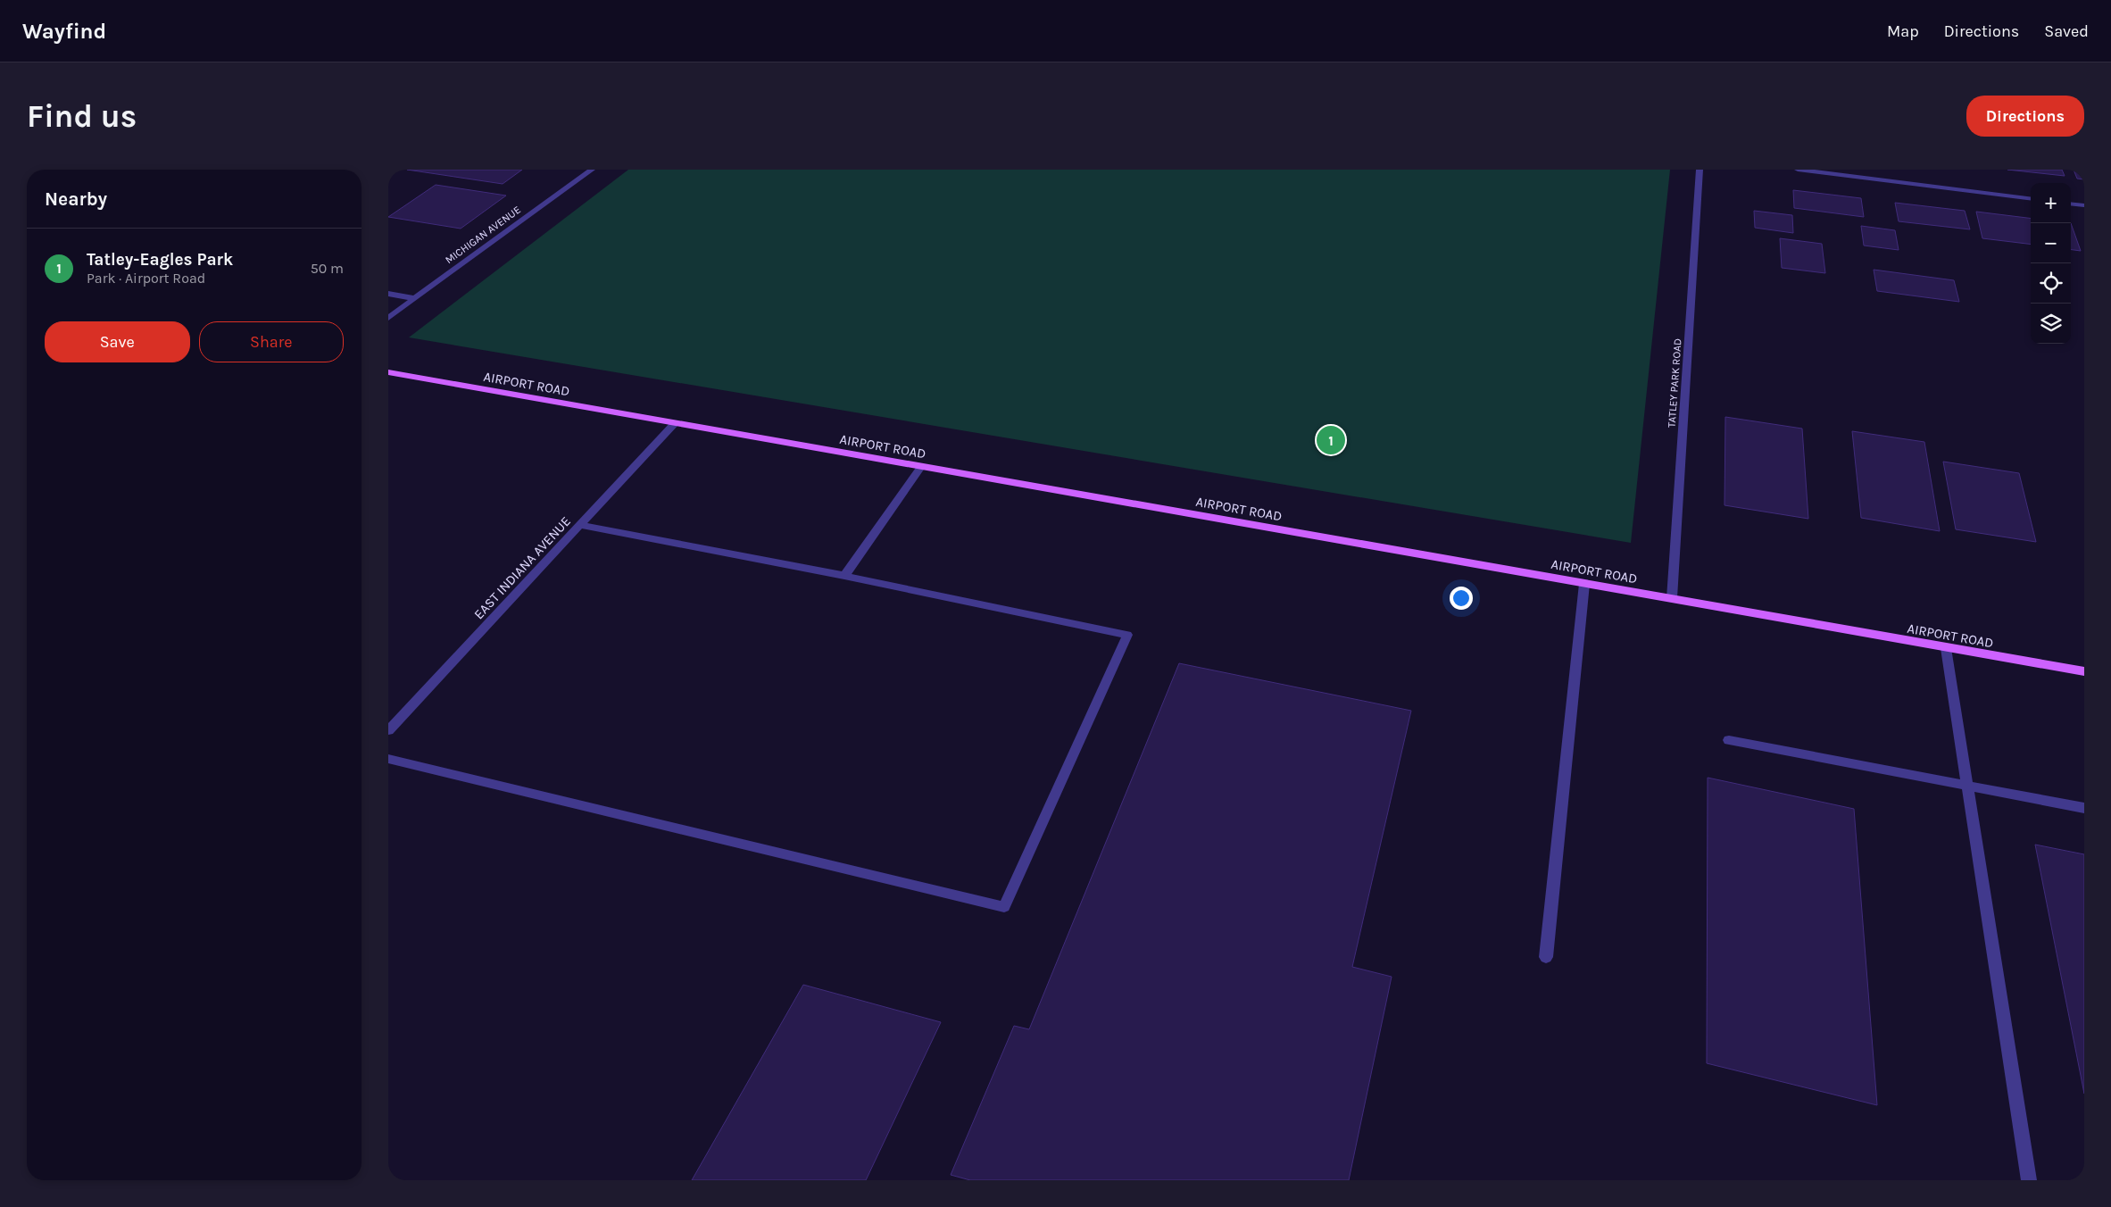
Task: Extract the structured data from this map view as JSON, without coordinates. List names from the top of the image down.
{
  "streets": {
    "main road": ["AIRPORT ROAD"],
    "street": ["MICHIGAN AVENUE", "TATLEY PARK ROAD", "EAST INDIANA AVENUE"]
  },
  "crossings": [
    ["TATLEY PARK ROAD", "AIRPORT ROAD"],
    ["AIRPORT ROAD", "EAST INDIANA AVENUE"]
  ],
  "page": {
    "header": "Wayfind",
    "nav": ["Map", "Directions", "Saved"],
    "buttons": [
      "Directions",
      ["Save", "Share"]
    ],
    "title": "Find us",
    "heading": "Nearby",
    "map_buttons": ["+", "−"],
    "list": [
      {
        "mark": "1",
        "name": "Tatley-Eagles Park",
        "note": "Park · Airport Road",
        "value": "50 m"
      }
    ],
    "pins": "1"
  }
}
